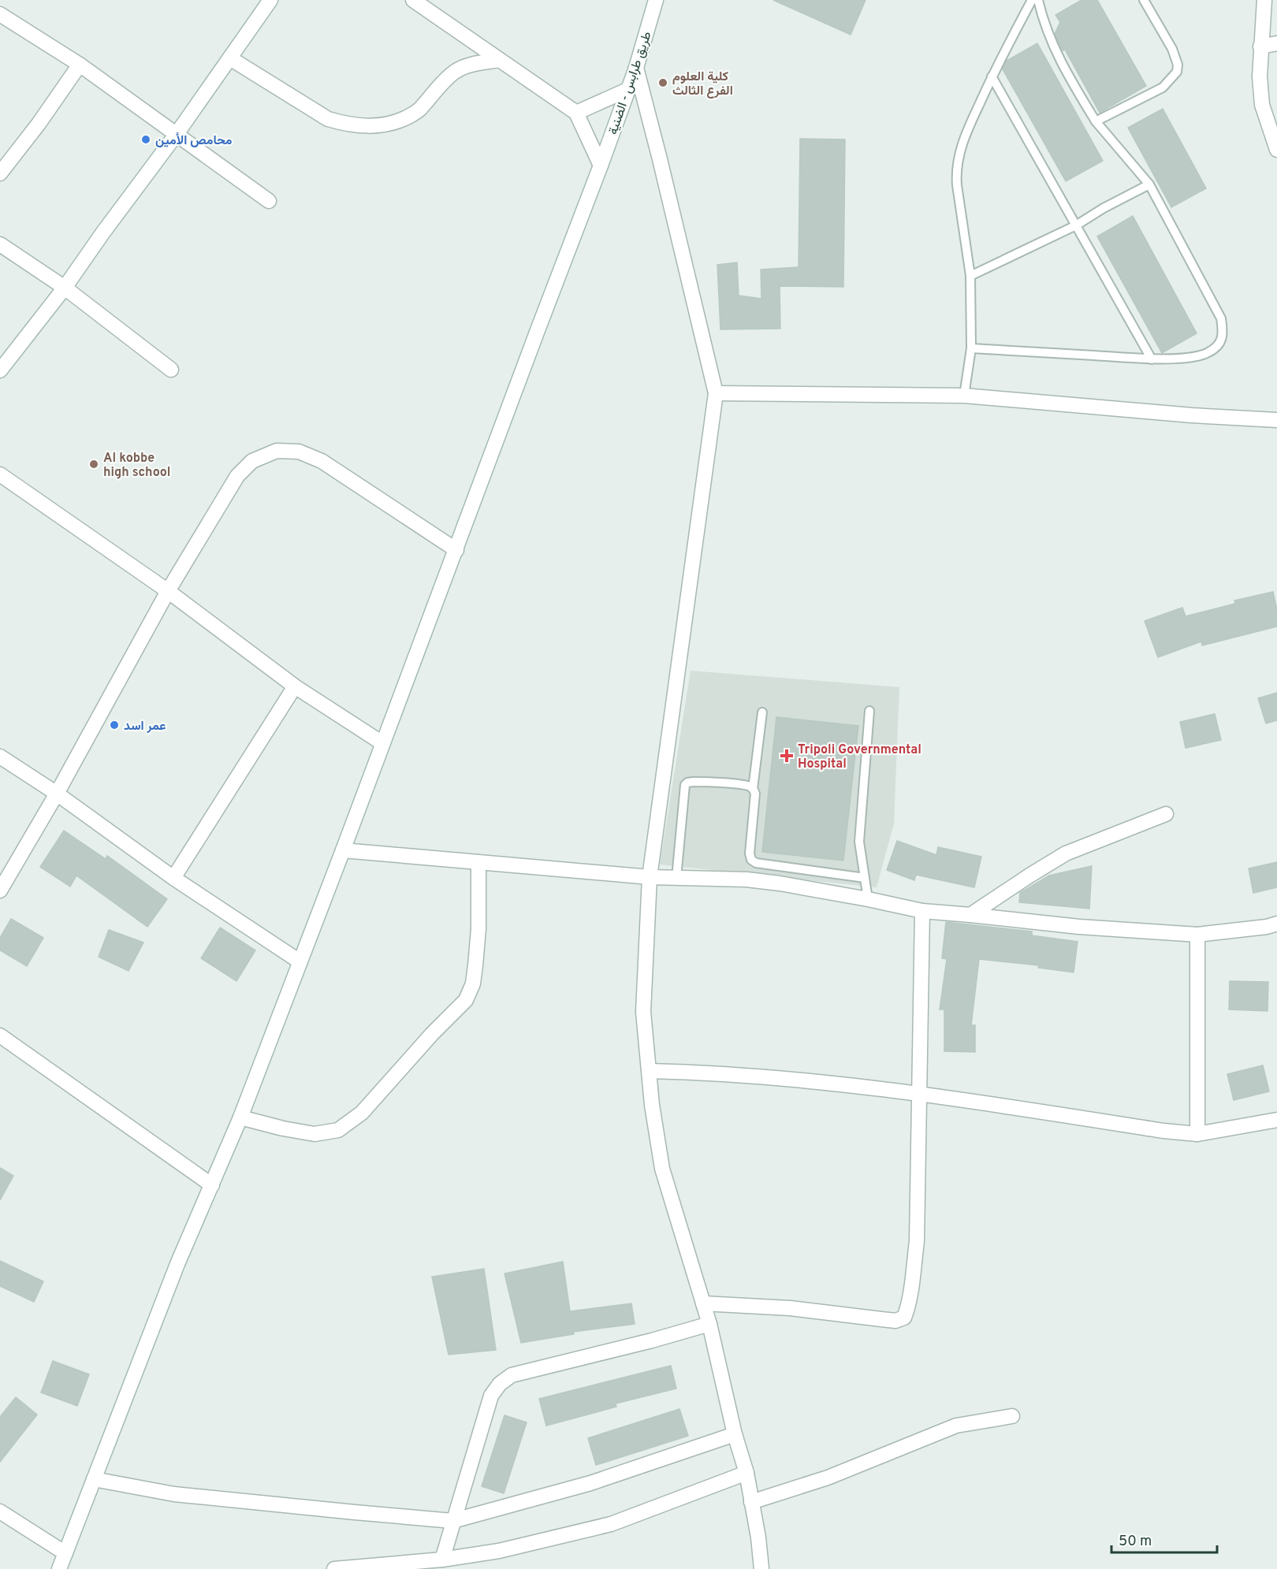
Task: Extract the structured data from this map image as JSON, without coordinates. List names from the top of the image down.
{
  "streets": {
    "street": ["طريق طرابس - الضنية"]
  },
  "places": {
    "other": [
      "كلية العلوم الفرع الثالث",
      "محامص الأمين",
      "Al kobbe high school",
      "عمر اسد"
    ],
    "health": ["Tripoli Governmental Hospital"]
  },
  "scale_bar": "50 m"
}
